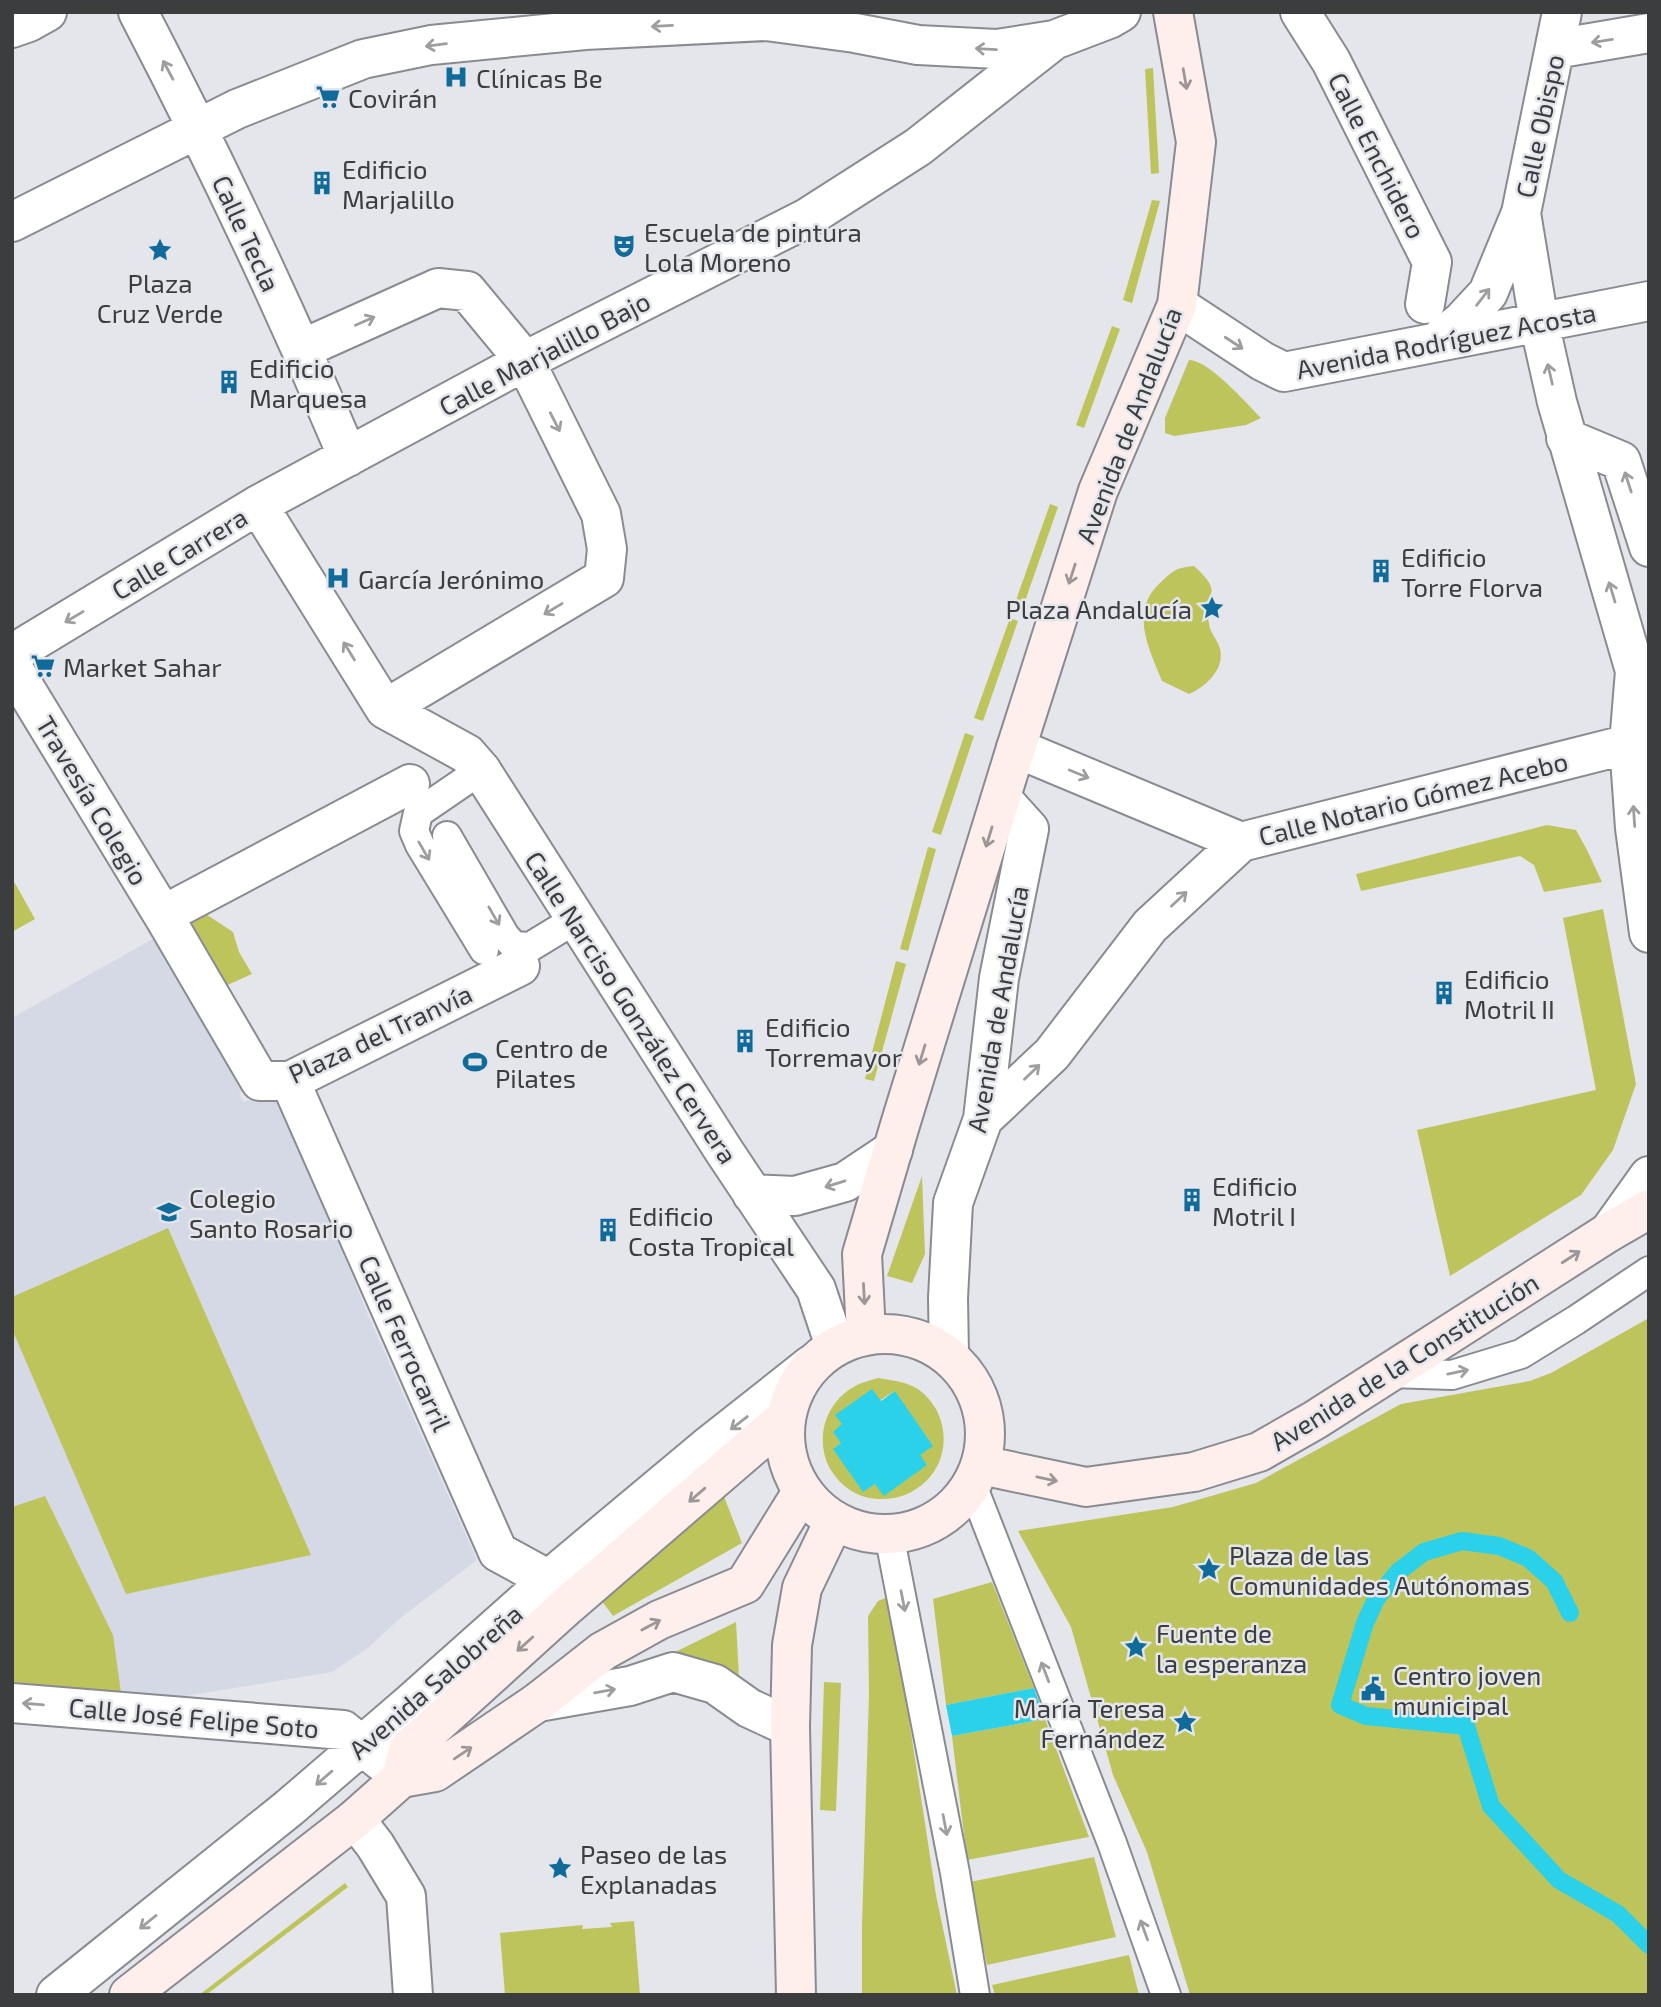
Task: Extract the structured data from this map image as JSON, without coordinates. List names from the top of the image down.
{
  "streets": {
    "main road": ["Avenida de Andalucía", "Avenida de la Constitución", "Avenida Salobreña"],
    "street": [
      "Calle Obispo",
      "Calle Enchidero",
      "Calle Tecla",
      "Avenida Rodríguez Acosta",
      "Calle Marjalillo Bajo",
      "Calle Carrera",
      "Calle Notario Gómez Acebo",
      "Travesía Colegio",
      "Calle Narciso González Cervera",
      "Plaza del Tranvía",
      "Calle Ferrocarril",
      "Calle José Felipe Soto"
    ]
  },
  "crossings": [
    ["Calle Obispo", "Avenida Rodríguez Acosta"],
    ["Calle Tecla", "Calle Marjalillo Bajo"],
    ["Calle Tecla", "Calle Carrera"],
    ["Avenida Rodríguez Acosta", "Avenida de Andalucía"],
    ["Calle Marjalillo Bajo", "Calle Carrera"],
    ["Avenida de Andalucía", "Calle Notario Gómez Acebo"],
    ["Avenida de Andalucía", "Calle Narciso González Cervera"],
    ["Avenida de Andalucía", "Avenida de la Constitución"],
    ["Avenida de Andalucía", "Avenida Salobreña"],
    ["Travesía Colegio", "Plaza del Tranvía"],
    ["Calle Narciso González Cervera", "Avenida de la Constitución"],
    ["Calle Narciso González Cervera", "Avenida Salobreña"],
    ["Plaza del Tranvía", "Calle Ferrocarril"],
    ["Calle Ferrocarril", "Avenida Salobreña"],
    ["Avenida de la Constitución", "Avenida Salobreña"],
    ["Avenida Salobreña", "Calle José Felipe Soto"]
  ],
  "one_way": [
    "Avenida Rodríguez Acosta",
    "Avenida de Andalucía",
    "Calle Notario Gómez Acebo",
    "Avenida de la Constitución",
    "Calle José Felipe Soto"
  ],
  "places": {
    "hospital": ["Clínicas Be", "García Jerónimo"],
    "supermarket": ["Covirán", "Market Sahar"],
    "building": [
      "Edificio Marjalillo",
      "Edificio Marquesa",
      "Edificio Torre Florva",
      "Edificio Motril II",
      "Edificio Torremayor",
      "Edificio Motril I",
      "Edificio Costa Tropical"
    ],
    "theatre": ["Escuela de pintura Lola Moreno"],
    "place": [
      "Plaza Cruz Verde",
      "Plaza Andalucía",
      "Plaza de las Comunidades Autónomas",
      "Fuente de la esperanza",
      "María Teresa Fernández",
      "Paseo de las Explanadas"
    ],
    "sports": ["Centro de Pilates"],
    "school or university": ["Colegio Santo Rosario"],
    "public building": ["Centro joven municipal"]
  }
}
